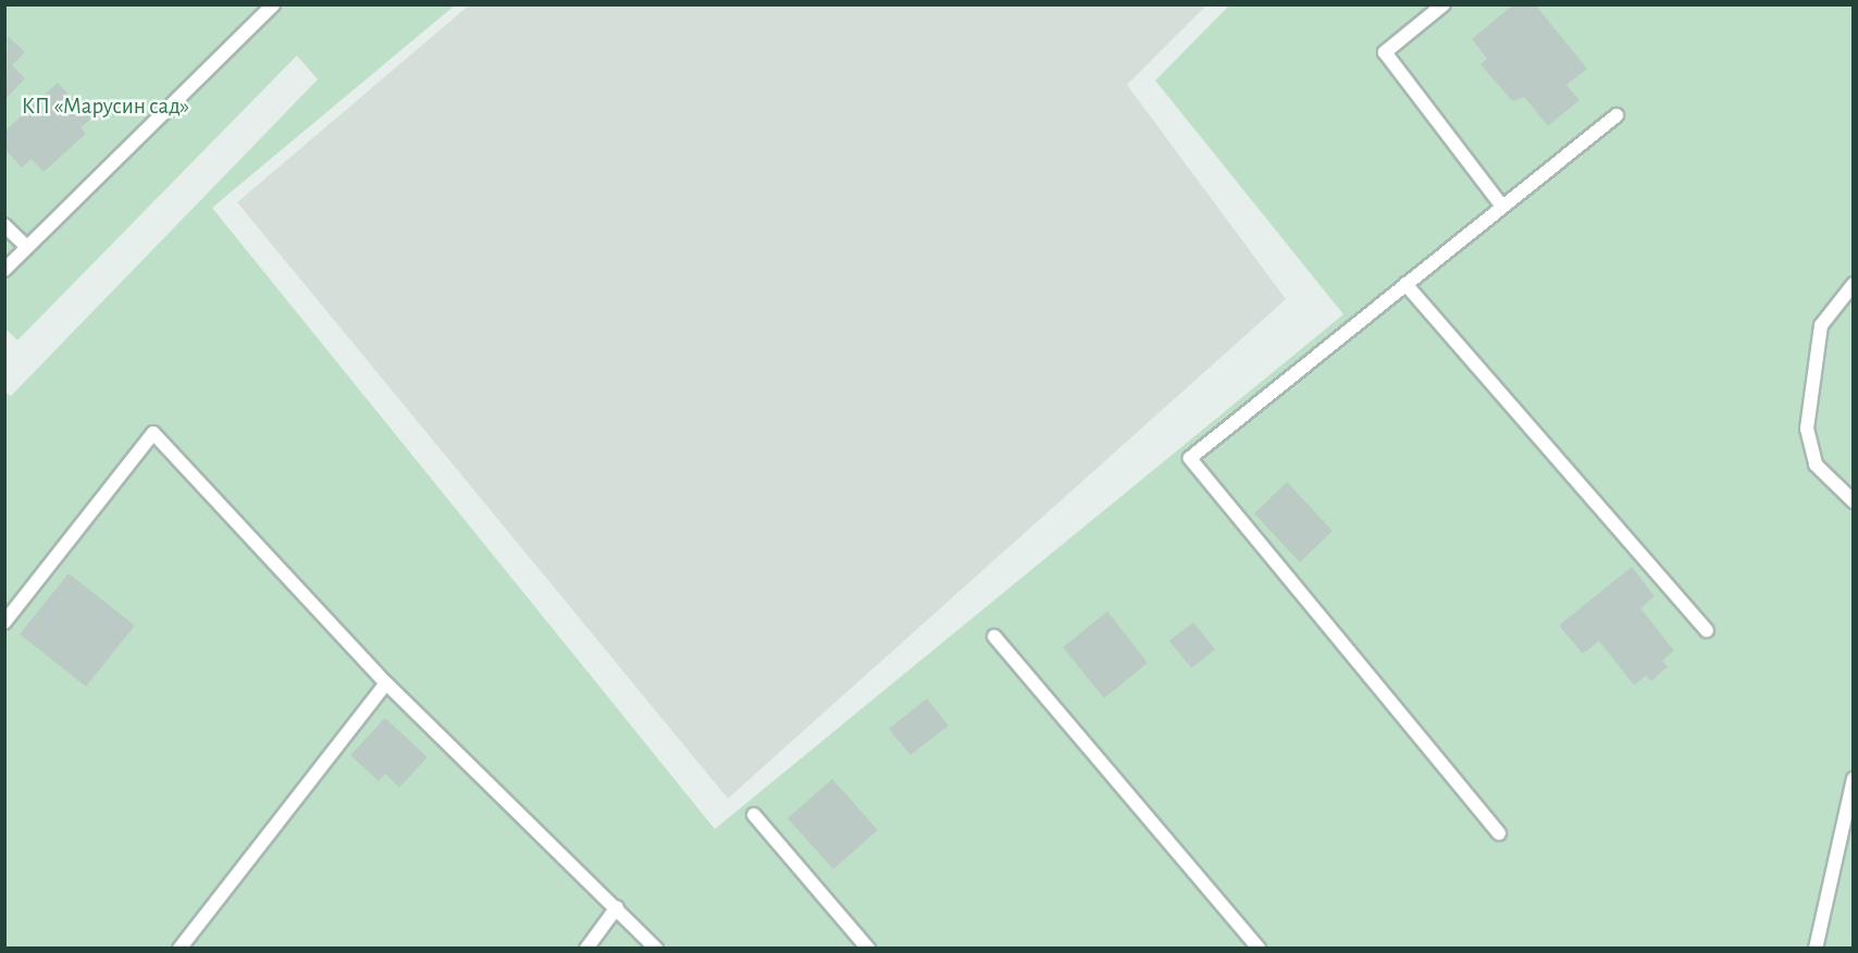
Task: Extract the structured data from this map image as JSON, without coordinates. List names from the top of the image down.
{
  "parks": ["КП «Марусин сад»"]
}
